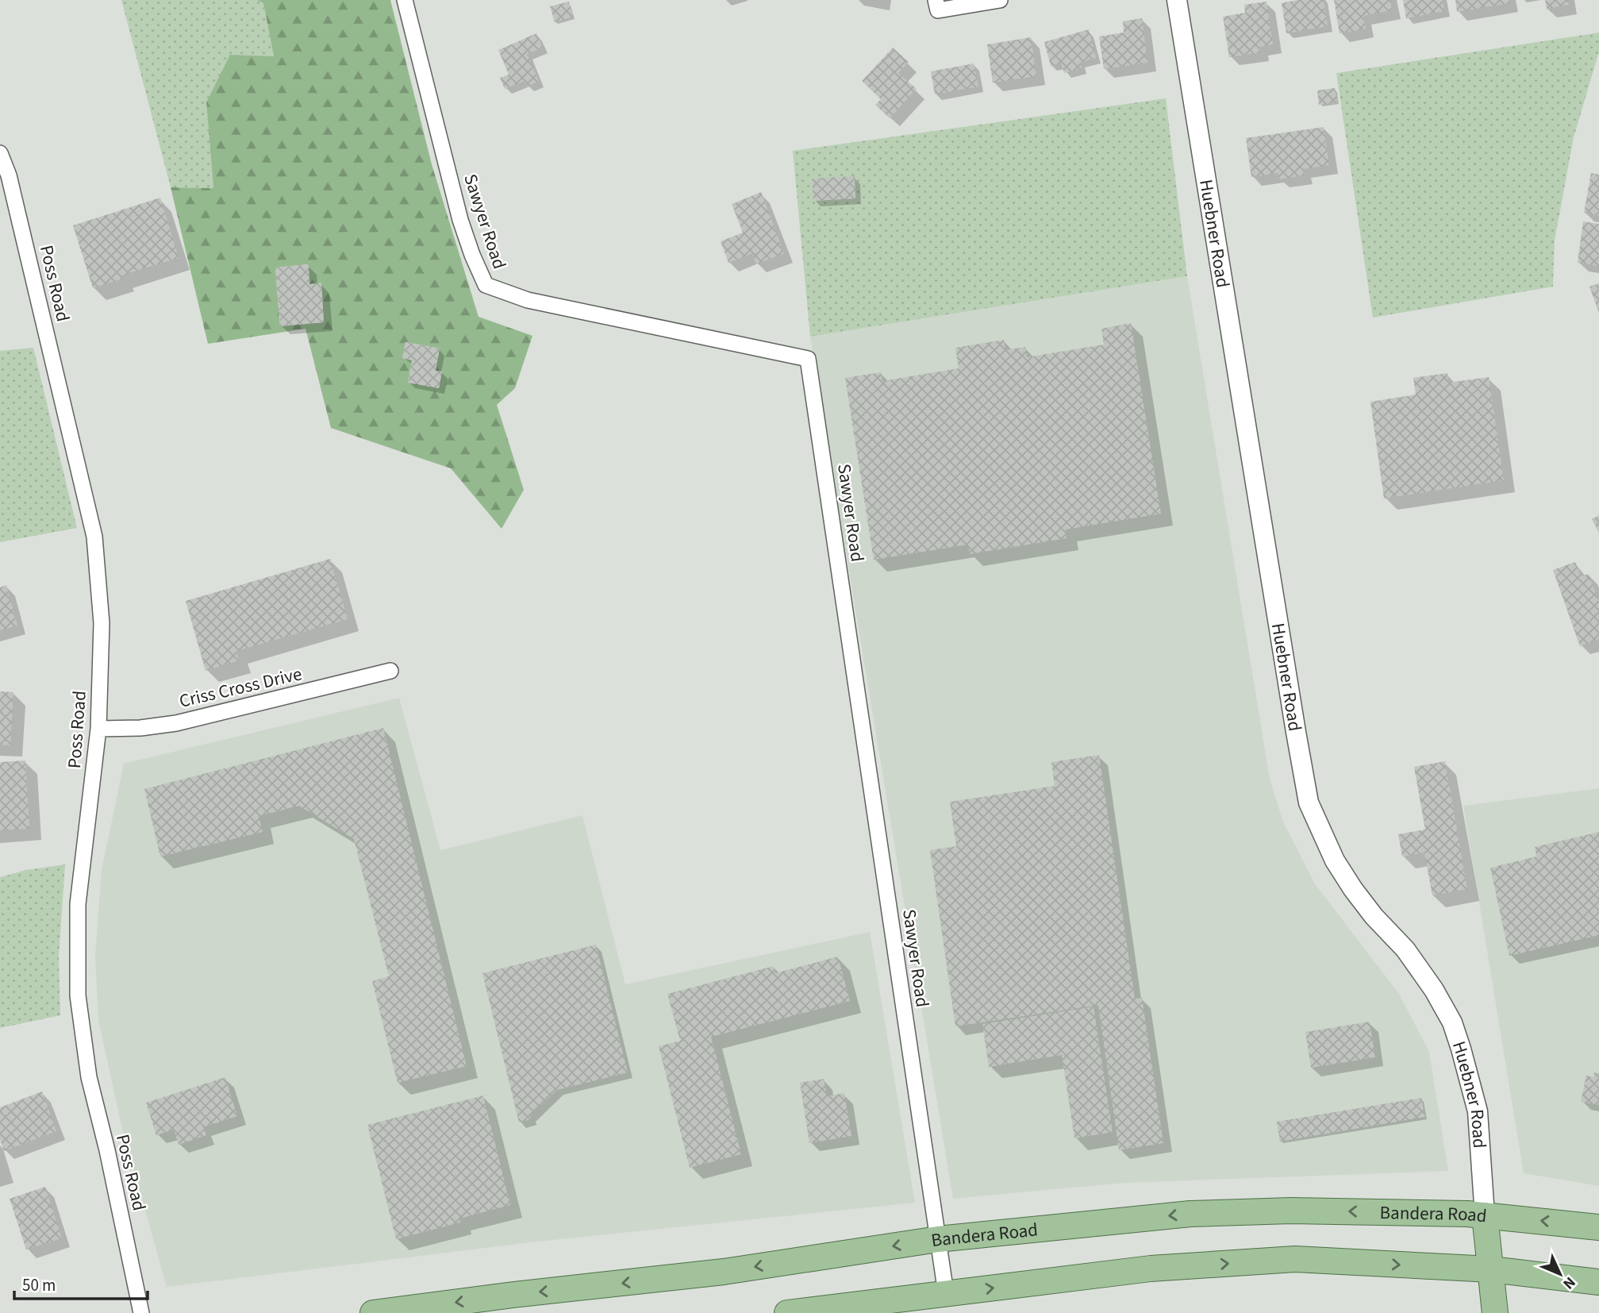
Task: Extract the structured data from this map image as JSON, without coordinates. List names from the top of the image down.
{
  "streets": {
    "main road": ["Huebner Road", "Bandera Road"],
    "street": ["Sawyer Road", "Poss Road", "Criss Cross Drive"]
  },
  "crossings": [
    ["Sawyer Road", "Bandera Road"],
    ["Huebner Road", "Bandera Road"],
    ["Poss Road", "Criss Cross Drive"]
  ],
  "scale_bar": "50 m",
  "north": "bottom right"
}
